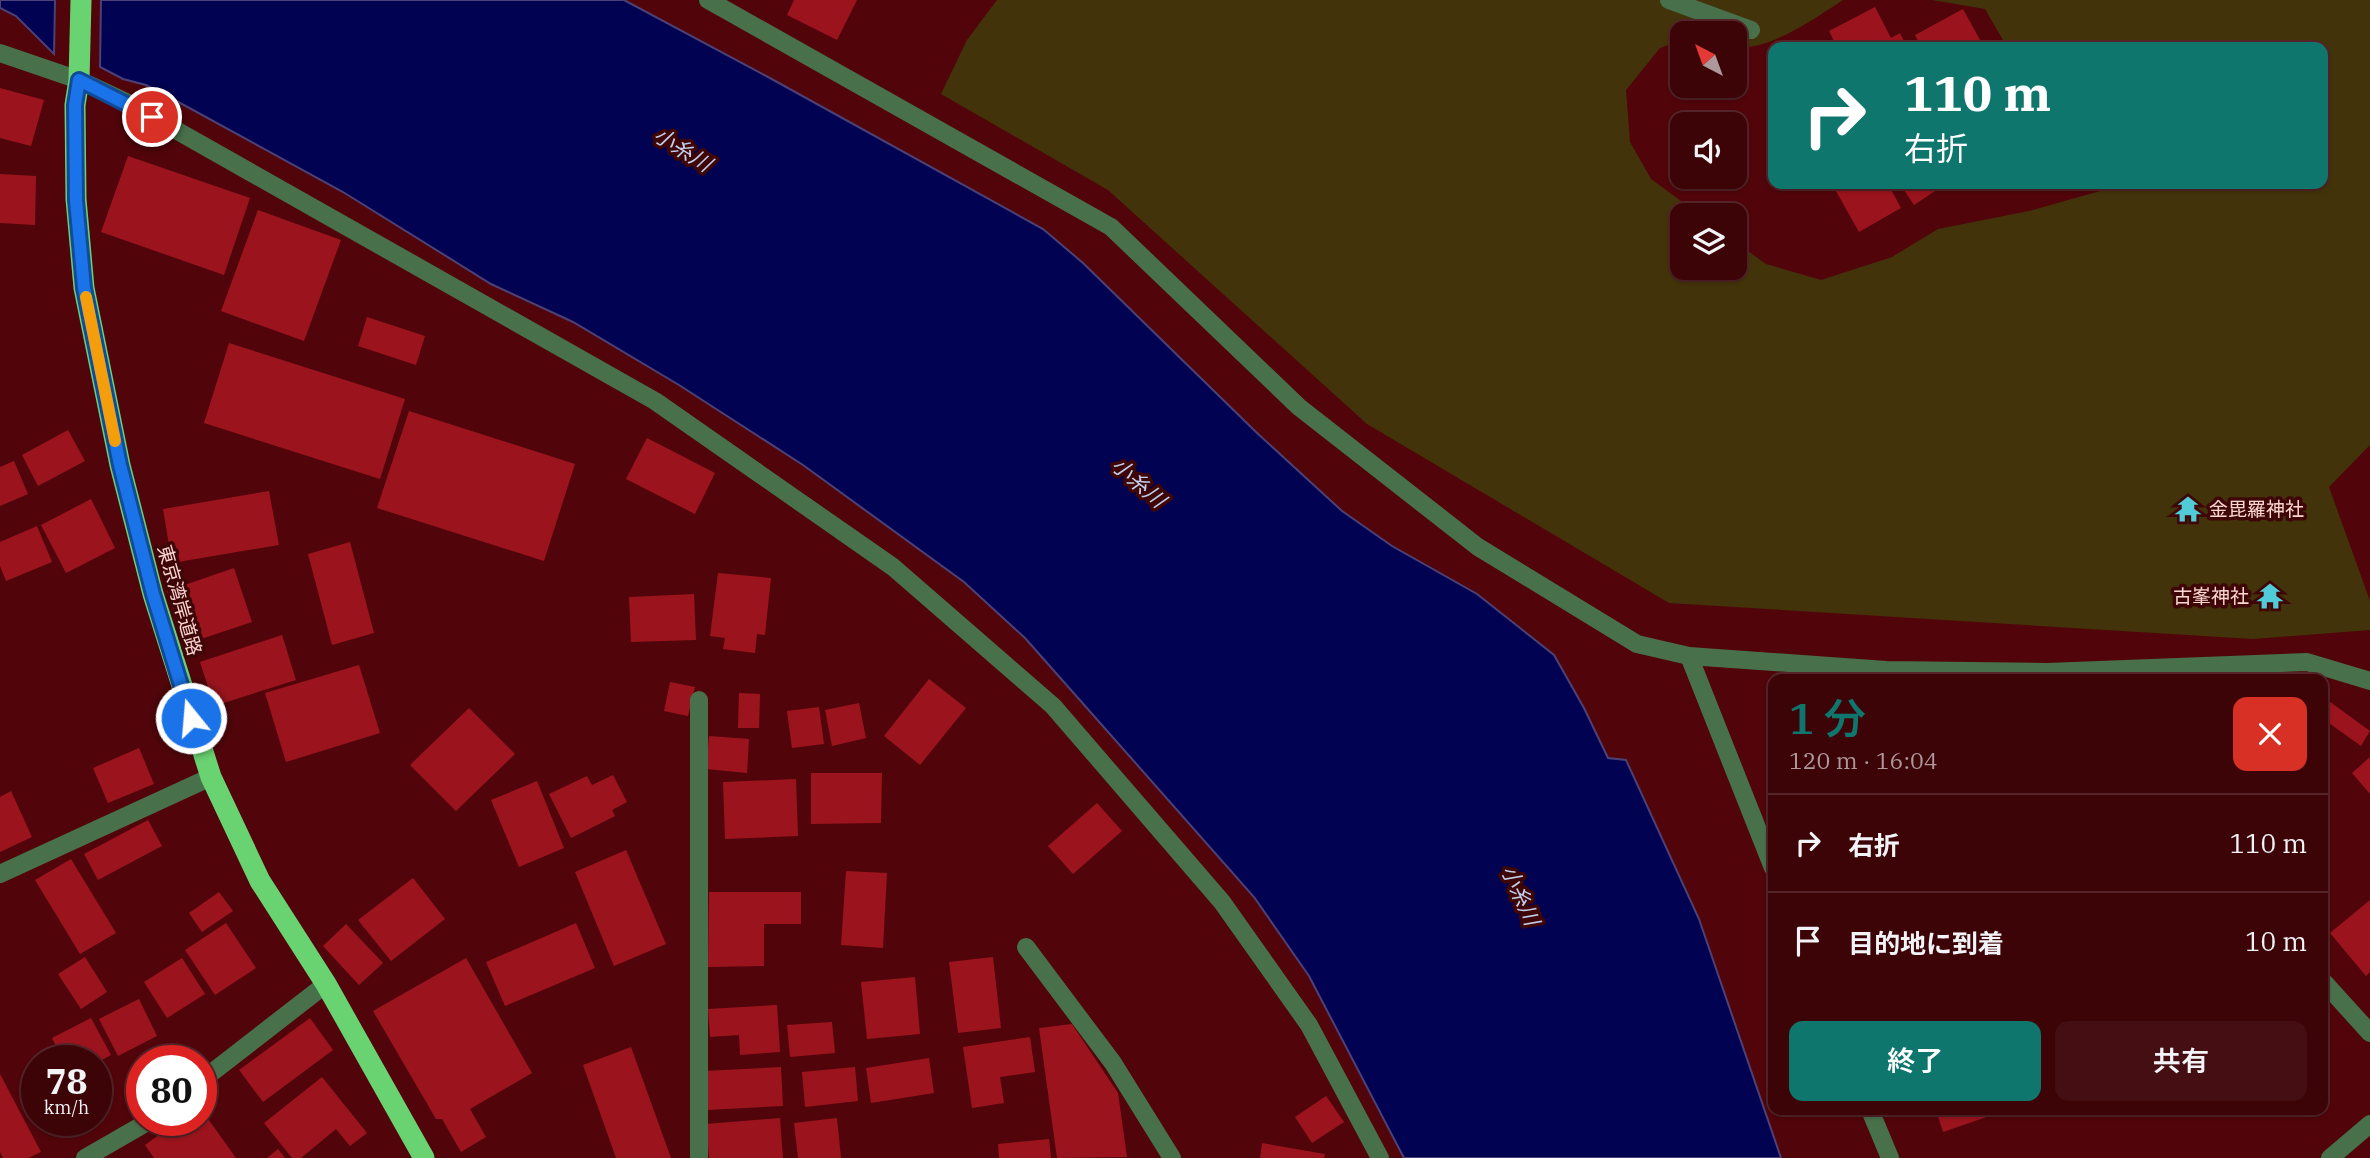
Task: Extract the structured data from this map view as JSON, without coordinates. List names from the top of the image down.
{
  "streets": {
    "highway": ["東京湾岸道路"]
  },
  "water": ["小糸川"],
  "places": {
    "temple": ["金毘羅神社", "古峯神社"]
  },
  "north": "top left",
  "page": {
    "turn": ["110 m", "右折"],
    "heading": ["1 分", "120 m · 16:04"],
    "list": [
      {
        "name": "右折",
        "value": "110 m"
      },
      {
        "name": "目的地に到着",
        "value": "10 m"
      }
    ],
    "buttons": ["終了", "共有"],
    "speed": "78 km/h",
    "limit": "80"
  }
}
